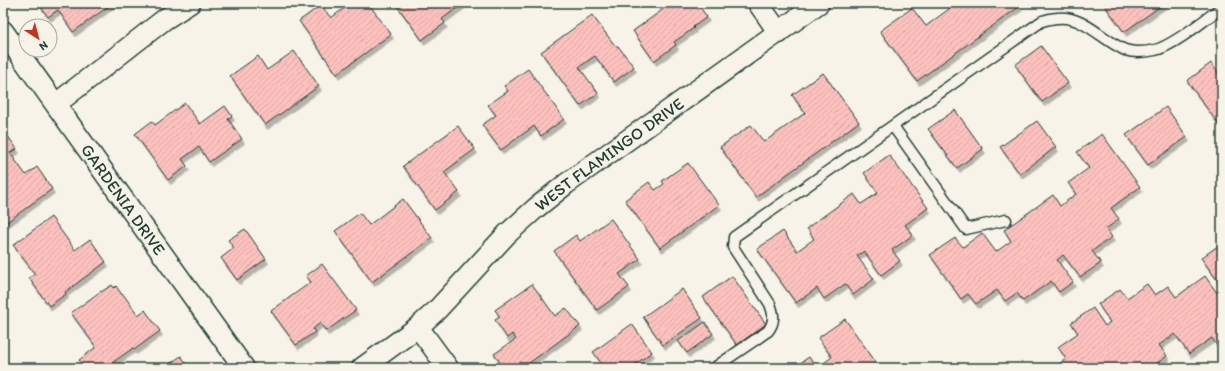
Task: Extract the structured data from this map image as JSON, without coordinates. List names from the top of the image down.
{
  "streets": {
    "street": ["WEST FLAMINGO DRIVE", "GARDENIA DRIVE"]
  },
  "north": "bottom right"
}
